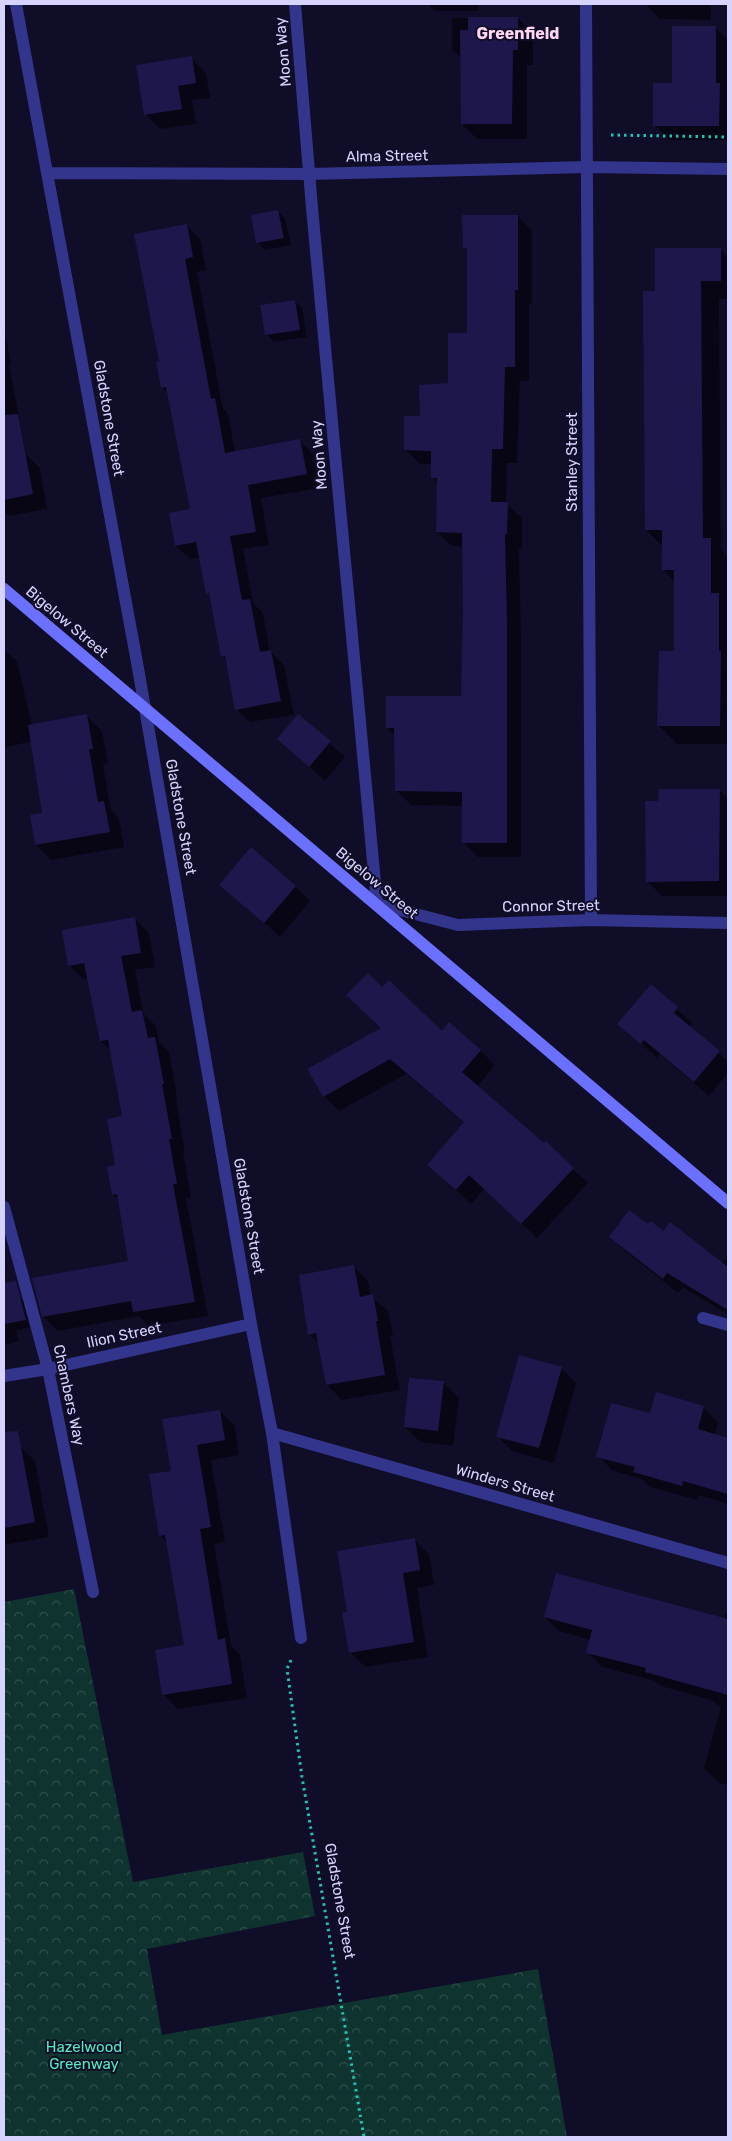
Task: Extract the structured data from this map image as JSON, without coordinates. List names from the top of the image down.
{
  "streets": {
    "street": [
      "Moon Way",
      "Alma Street",
      "Gladstone Street",
      "Stanley Street",
      "Bigelow Street",
      "Connor Street",
      "Ilion Street",
      "Chambers Way",
      "Winders Street"
    ]
  },
  "crossings": [
    ["Moon Way", "Alma Street"],
    ["Moon Way", "Bigelow Street"],
    ["Moon Way", "Connor Street"],
    ["Alma Street", "Gladstone Street"],
    ["Alma Street", "Stanley Street"],
    ["Gladstone Street", "Bigelow Street"],
    ["Gladstone Street", "Ilion Street"],
    ["Gladstone Street", "Winders Street"],
    ["Stanley Street", "Connor Street"],
    ["Bigelow Street", "Connor Street"],
    ["Ilion Street", "Chambers Way"]
  ],
  "districts": ["Greenfield"],
  "parks": ["Hazelwood Greenway"]
}
